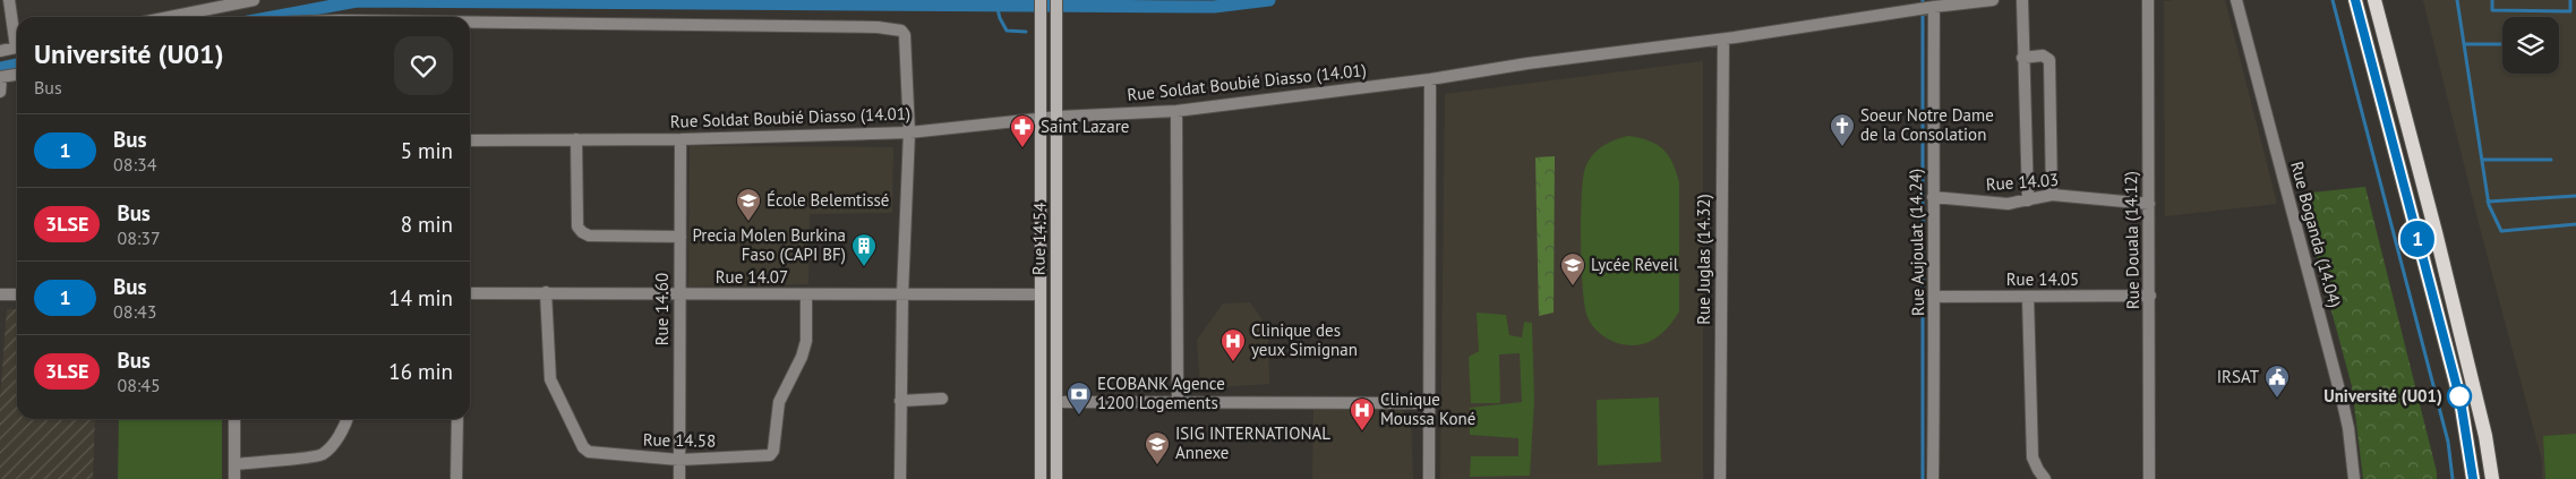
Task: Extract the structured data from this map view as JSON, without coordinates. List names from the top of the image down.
{
  "streets": {
    "main road": ["Rue 14.54"],
    "street": [
      "Rue Soldat Boubié Diasso (14.01)",
      "Rue 14.03",
      "Rue Boganda (14.04)",
      "Rue Douala (14.12)",
      "Rue Aujoulat (14.24)",
      "Rue Juglas (14.32)",
      "Rue 14.07",
      "Rue 14.05",
      "Rue 14.60",
      "Rue 14.58"
    ]
  },
  "crossings": [
    ["Rue Soldat Boubié Diasso (14.01)", "Rue 14.54"],
    ["Rue Soldat Boubié Diasso (14.01)", "Rue Aujoulat (14.24)"],
    ["Rue Soldat Boubié Diasso (14.01)", "Rue Juglas (14.32)"],
    ["Rue Soldat Boubié Diasso (14.01)", "Rue 14.60"],
    ["Rue 14.03", "Rue Douala (14.12)"],
    ["Rue 14.03", "Rue Aujoulat (14.24)"],
    ["Rue Douala (14.12)", "Rue 14.05"],
    ["Rue Aujoulat (14.24)", "Rue 14.05"],
    ["Rue 14.07", "Rue 14.60"],
    ["Rue 14.07", "Rue 14.58"],
    ["Rue 14.60", "Rue 14.58"]
  ],
  "places": {
    "church": ["Soeur Notre Dame de la Consolation"],
    "pharmacy": ["Saint Lazare"],
    "school or university": ["École Belemtissé", "Lycée Réveil", "ISIG INTERNATIONAL Annexe"],
    "building": ["Precia Molen Burkina Faso (CAPI BF)"],
    "hospital": ["Clinique des yeux Simignan", "Clinique Moussa Koné"],
    "other": ["Université (U01)"],
    "public building": ["IRSAT"],
    "bank": ["ECOBANK Agence 1200 Logements"]
  },
  "lines": ["bus line 1"],
  "page": {
    "on_map": "1",
    "heading": ["Université (U01)", "Bus"],
    "list": [
      {
        "mark": "1",
        "name": "Bus",
        "note": "08:34",
        "value": "5 min"
      },
      {
        "mark": "3LSE",
        "name": "Bus",
        "note": "08:37",
        "value": "8 min"
      },
      {
        "mark": "1",
        "name": "Bus",
        "note": "08:43",
        "value": "14 min"
      },
      {
        "mark": "3LSE",
        "name": "Bus",
        "note": "08:45",
        "value": "16 min"
      }
    ]
  }
}
